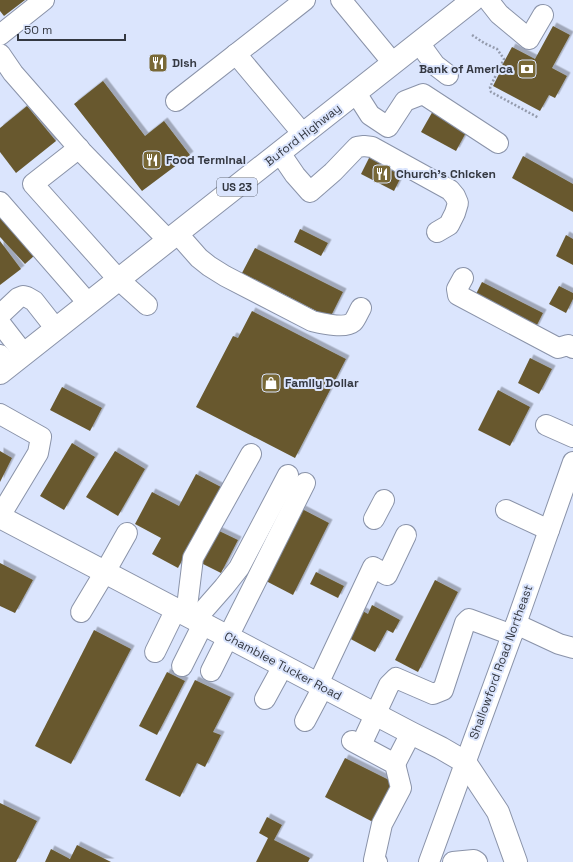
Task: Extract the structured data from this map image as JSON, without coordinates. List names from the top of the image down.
{
  "streets": {
    "main road": ["Buford Highway", "US 23", "Chamblee Tucker Road"],
    "street": ["Shallowford Road Northeast"]
  },
  "crossings": [
    ["Shallowford Road Northeast", "Chamblee Tucker Road"]
  ],
  "places": {
    "restaurant": ["Dish", "Food Terminal", "Church's Chicken"],
    "bank": ["Bank of America"],
    "shop": ["Family Dollar"]
  },
  "scale_bar": "50 m"
}
